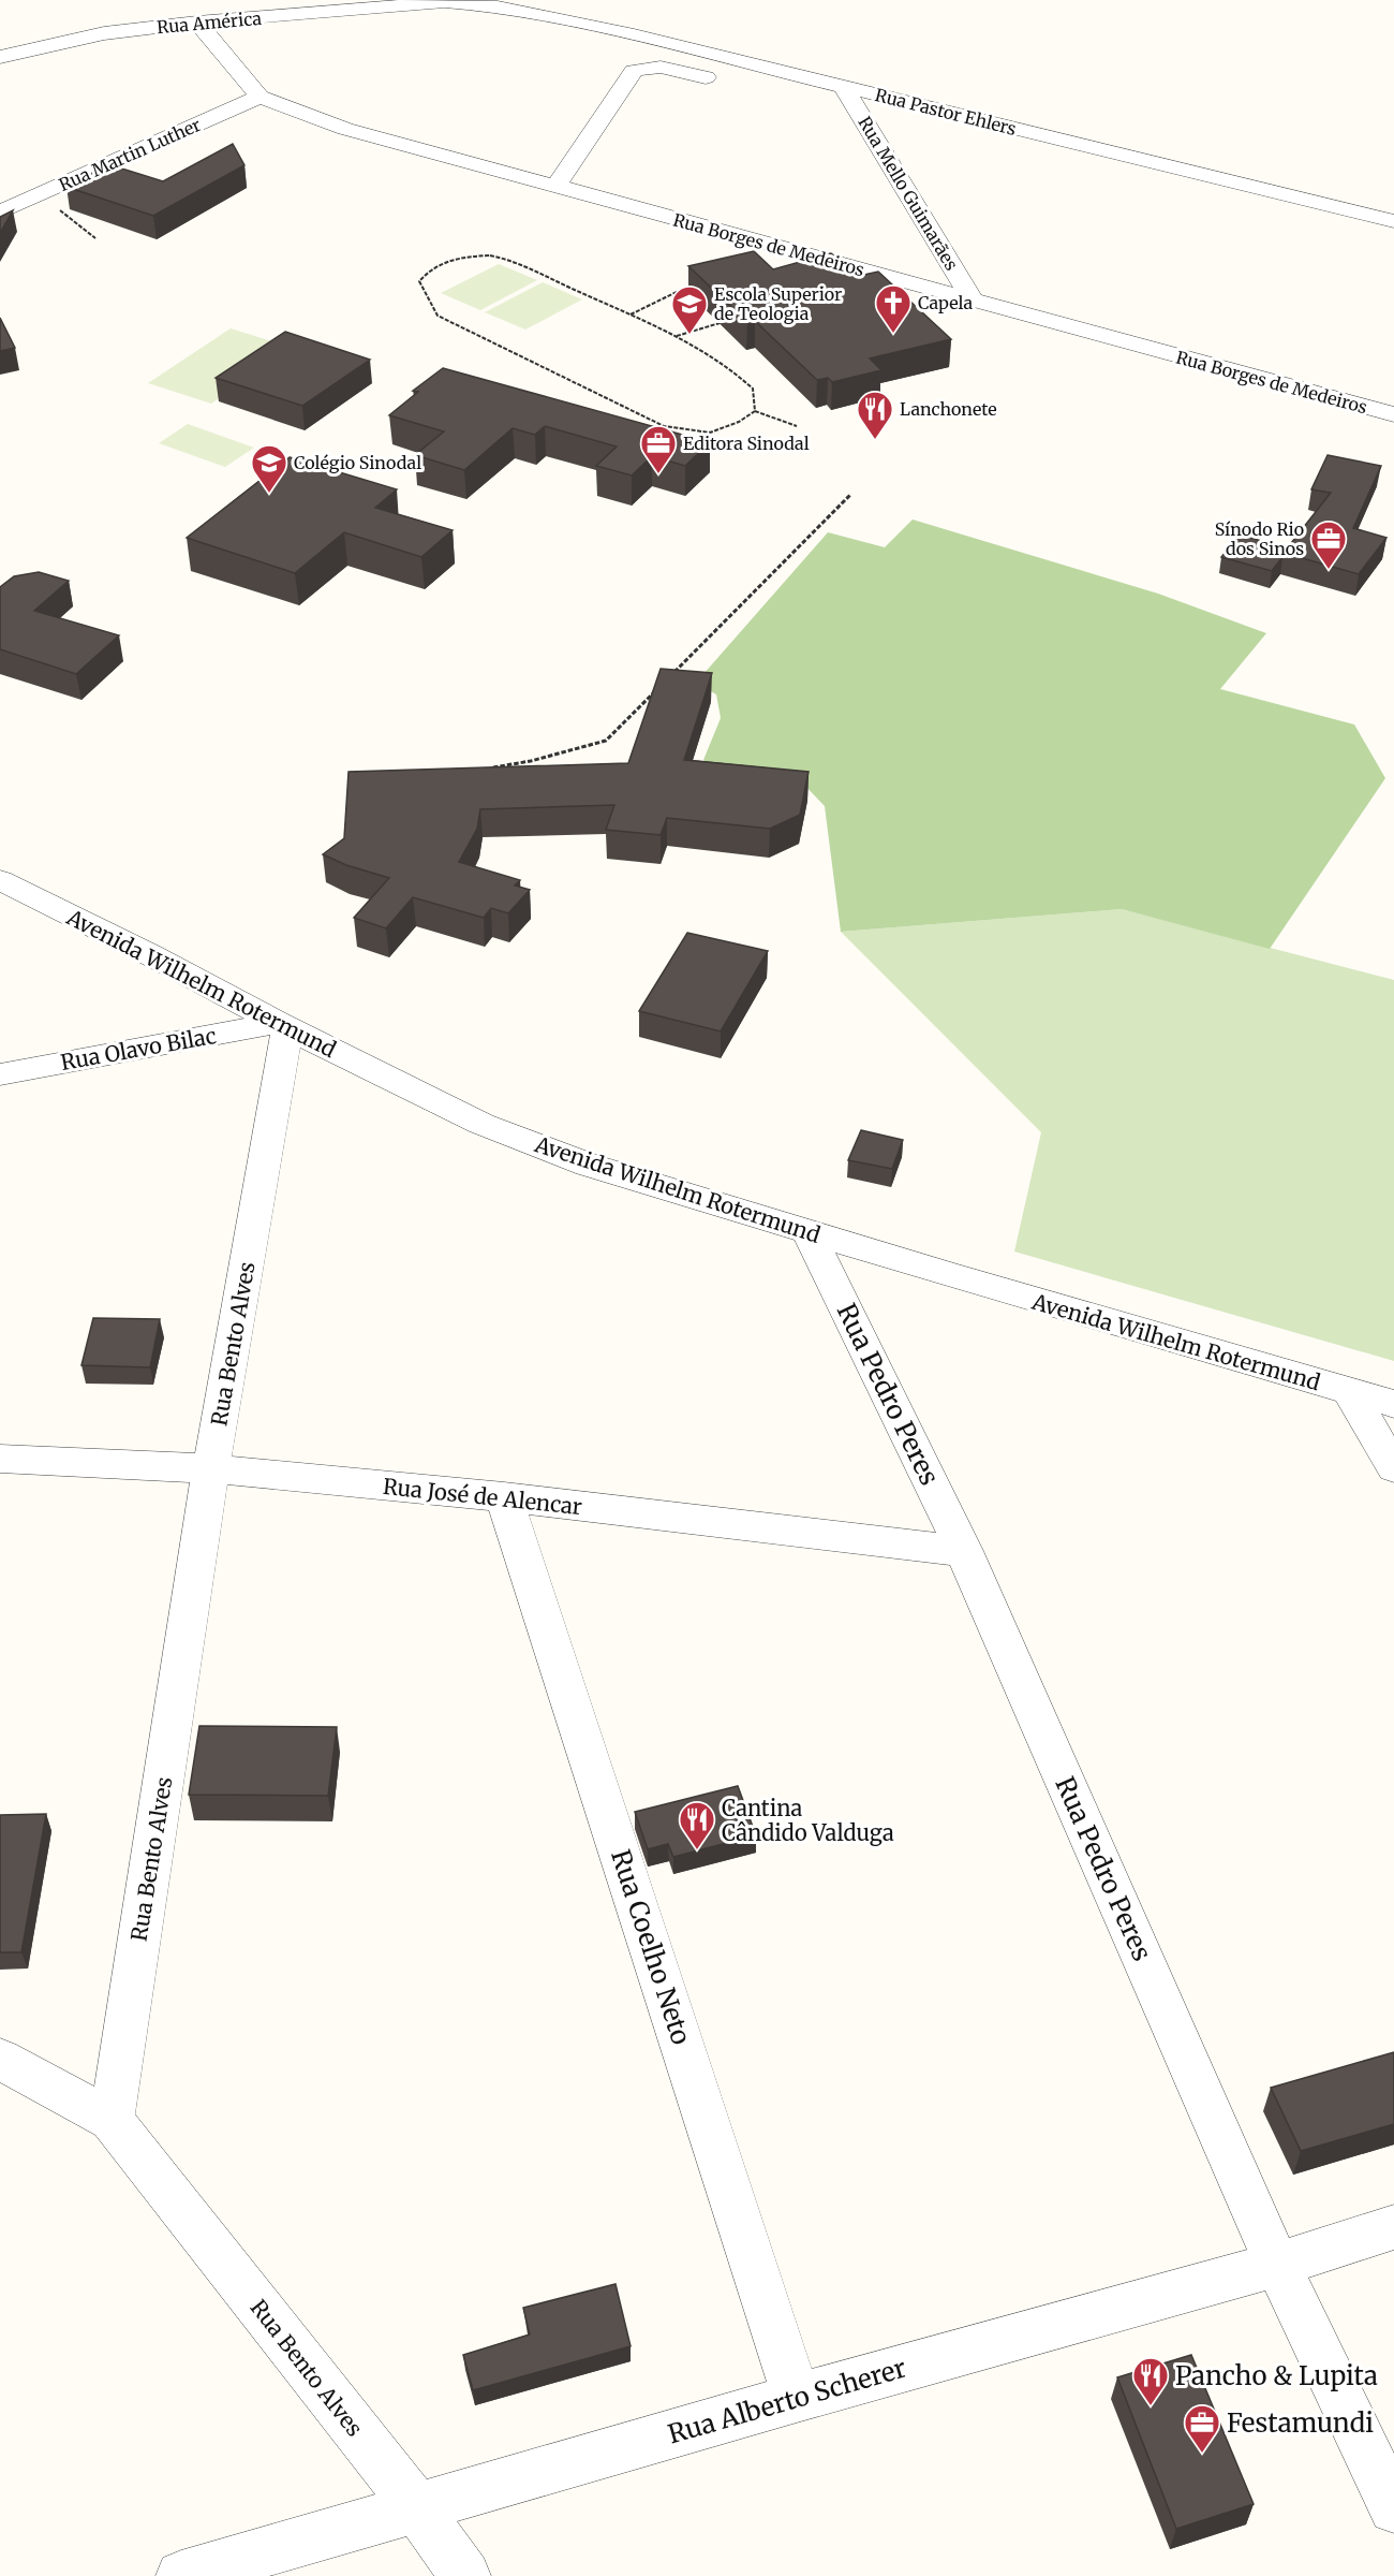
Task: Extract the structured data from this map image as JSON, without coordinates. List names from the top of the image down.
{
  "streets": {
    "street": [
      "Rua América",
      "Rua Pastor Ehlers",
      "Rua Martin Luther",
      "Rua Mello Guimarães",
      "Rua Borges de Medeiros",
      "Avenida Wilhelm Rotermund",
      "Rua Olavo Bilac",
      "Rua Bento Alves",
      "Rua Pedro Peres",
      "Rua José de Alencar",
      "Rua Coelho Neto",
      "Rua Alberto Scherer"
    ]
  },
  "crossings": [
    ["Rua América", "Rua Pastor Ehlers"],
    ["Rua Pastor Ehlers", "Rua Mello Guimarães"],
    ["Rua Martin Luther", "Rua Borges de Medeiros"],
    ["Rua Mello Guimarães", "Rua Borges de Medeiros"],
    ["Avenida Wilhelm Rotermund", "Rua Olavo Bilac"],
    ["Avenida Wilhelm Rotermund", "Rua Bento Alves"],
    ["Avenida Wilhelm Rotermund", "Rua Pedro Peres"],
    ["Rua Olavo Bilac", "Rua Bento Alves"],
    ["Rua Bento Alves", "Rua José de Alencar"],
    ["Rua Bento Alves", "Rua Alberto Scherer"],
    ["Rua Pedro Peres", "Rua José de Alencar"],
    ["Rua Pedro Peres", "Rua Alberto Scherer"],
    ["Rua José de Alencar", "Rua Coelho Neto"],
    ["Rua Coelho Neto", "Rua Alberto Scherer"]
  ],
  "places": {
    "church": ["Capela"],
    "school or university": ["Escola Superior de Teologia", "Colégio Sinodal"],
    "restaurant": ["Lanchonete", "Cantina Cândido Valduga", "Pancho & Lupita"],
    "office": ["Editora Sinodal", "Sínodo Rio dos Sinos", "Festamundi"]
  }
}
